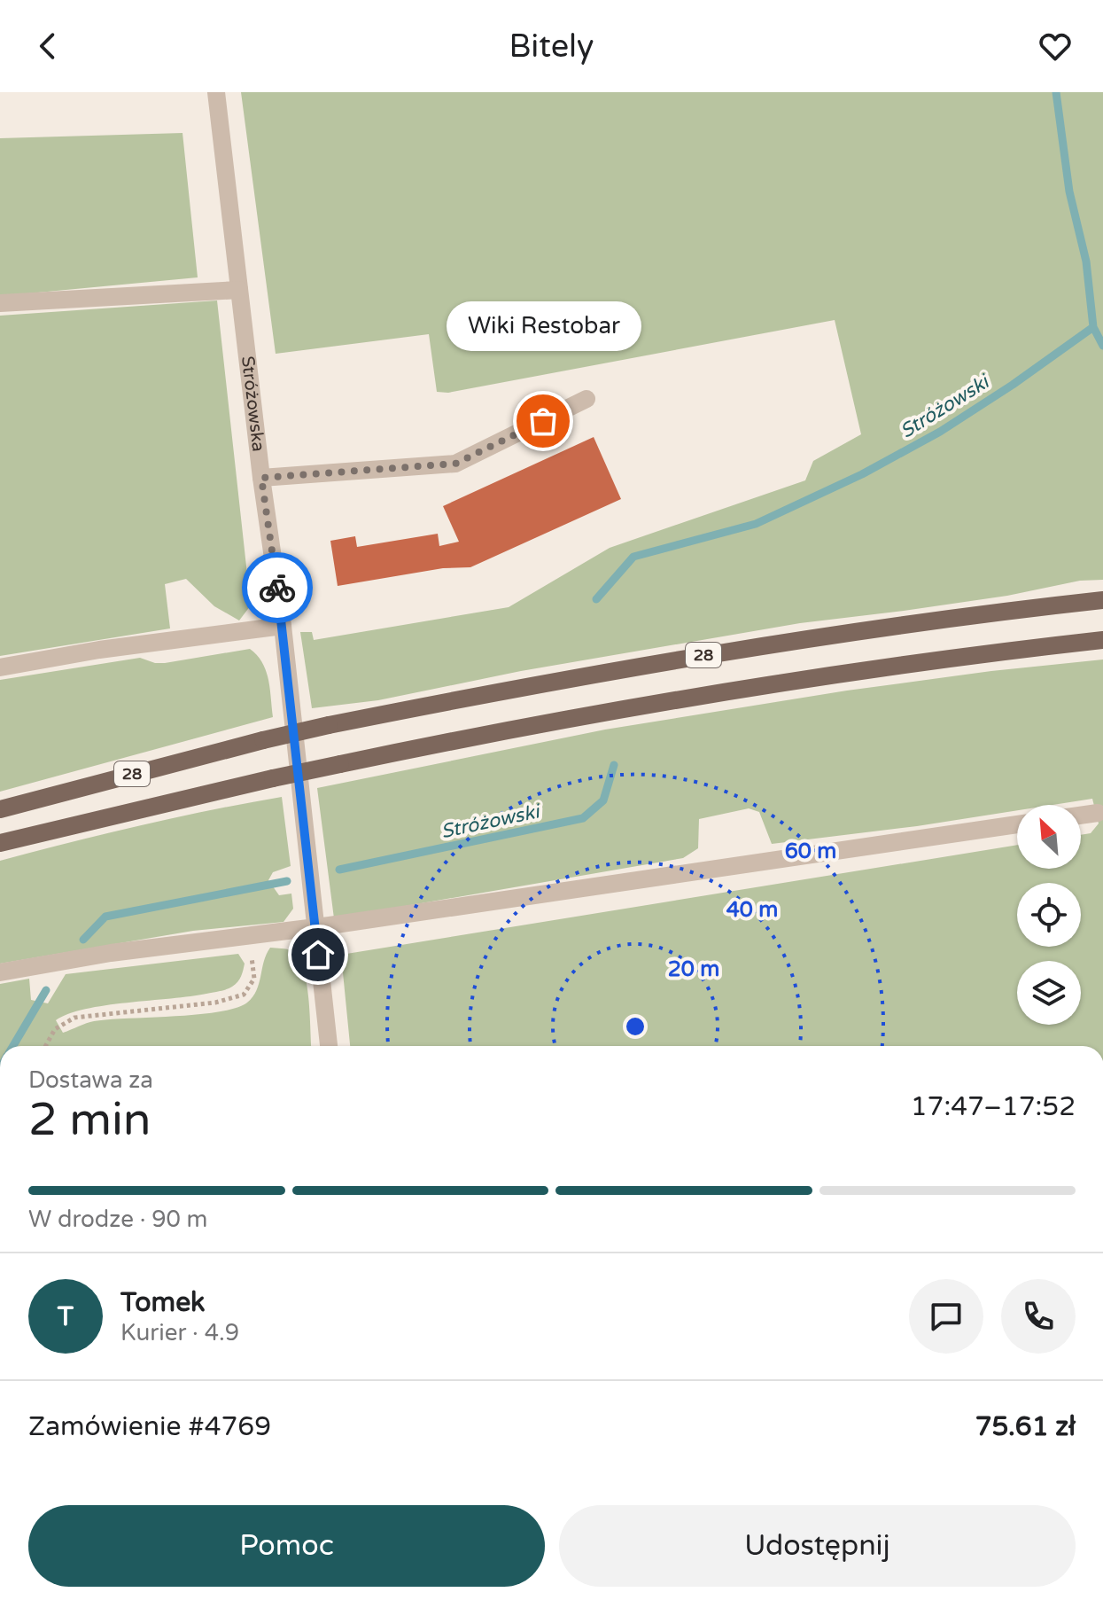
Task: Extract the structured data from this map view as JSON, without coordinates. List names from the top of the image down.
{
  "streets": {
    "main road": ["28"],
    "street": ["Stróżowska"]
  },
  "water": ["Stróżowski"],
  "places": ["Wiki Restobar"],
  "north": "top left",
  "page": {
    "header": "Bitely",
    "bubble": "Wiki Restobar",
    "heading": ["2 min", "Dostawa za", "17:47–17:52"],
    "panel": [
      "Tomek",
      "Kurier · 4.9",
      "Zamówienie #4769",
      "75.61 zł"
    ],
    "bar": "W drodze · 90 m",
    "round": "T",
    "buttons": ["Pomoc", "Udostępnij"]
  },
  "rings": ["60 m", "40 m", "20 m"]
}
